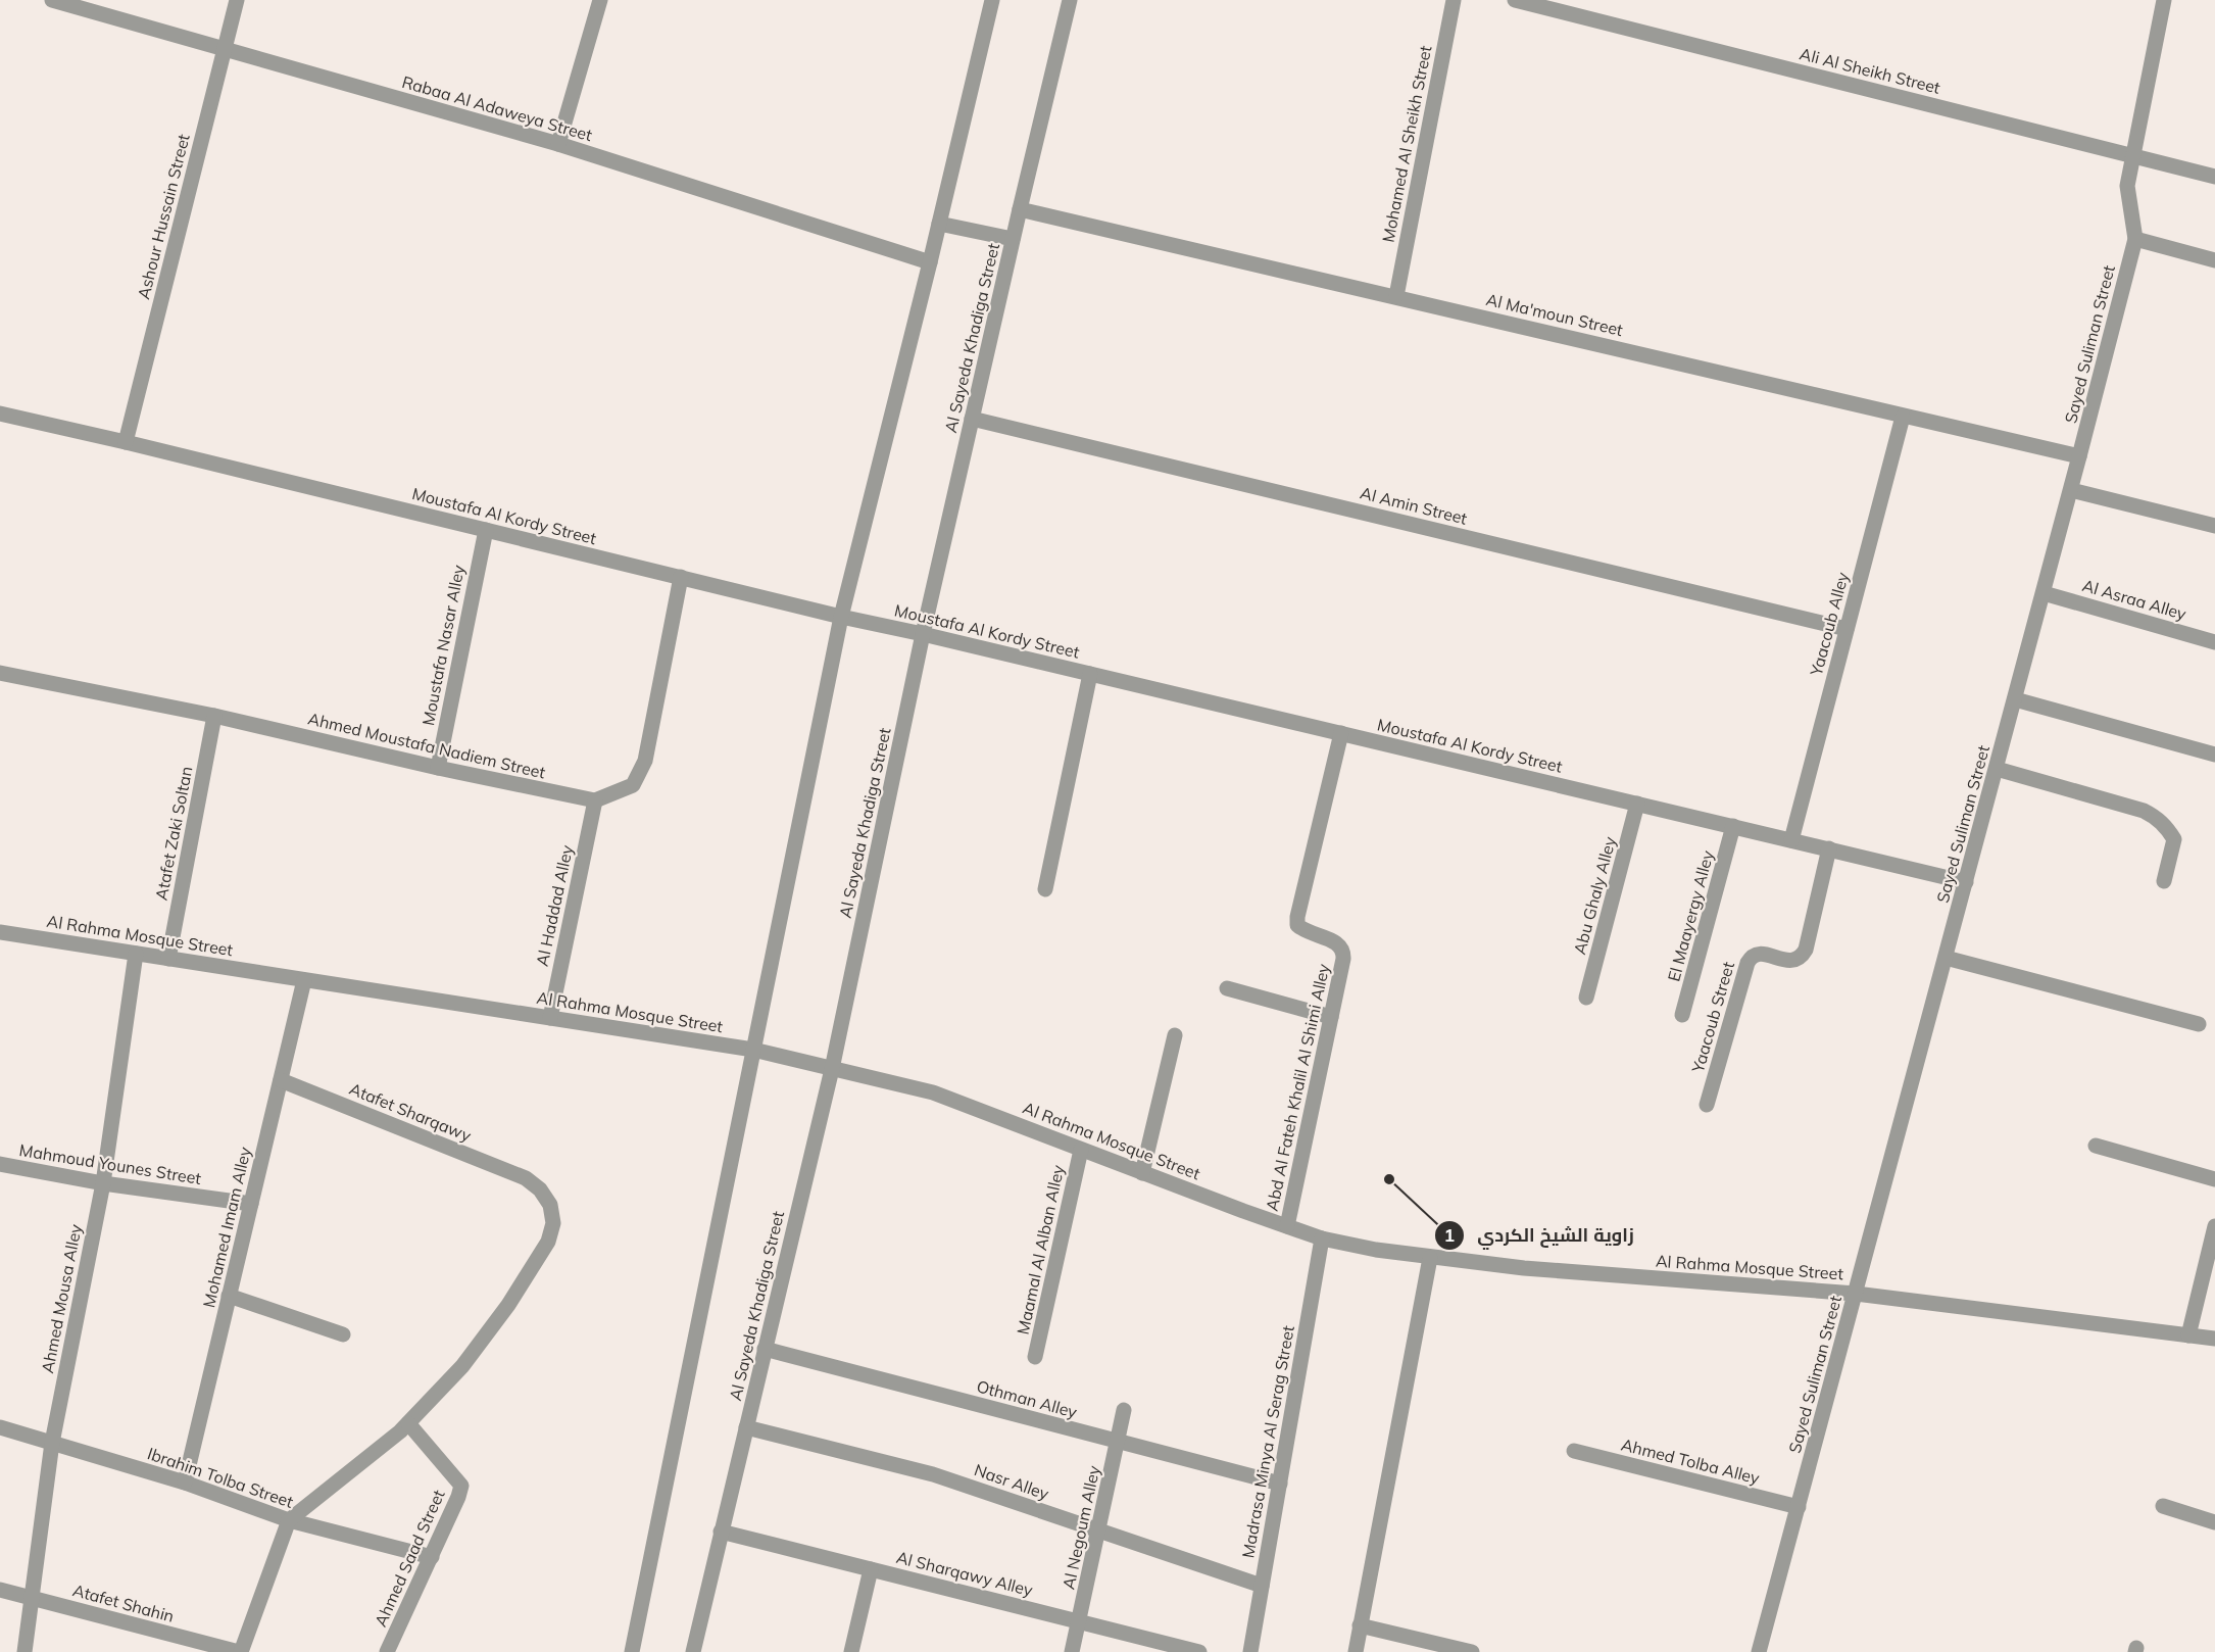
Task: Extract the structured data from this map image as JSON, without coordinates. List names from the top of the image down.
{
  "streets": {
    "street": [
      "Ali Al Sheikh Street",
      "Rabaa Al Adaweya Street",
      "Mohamed Al Sheikh Street",
      "Ashour Hussain Street",
      "Al Ma'moun Street",
      "Al Sayeda Khadiga Street",
      "Sayed Suliman Street",
      "Al Amin Street",
      "Moustafa Al Kordy Street",
      "Al Asraa Alley",
      "Yaacoub Alley",
      "Moustafa Nasar Alley",
      "Ahmed Moustafa Nadiem Street",
      "Atafet Zaki Soltan",
      "Abu Ghaly Alley",
      "Al Haddad Alley",
      "El Maayergy Alley",
      "Al Rahma Mosque Street",
      "Yaacoub Street",
      "Abd Al Fateh Khalil Al Shimi Alley",
      "Atafet Sharqawy",
      "Mahmoud Younes Street",
      "Mohamed Imam Alley",
      "Maamal Al Alban Alley",
      "Ahmed Mousa Alley",
      "Othman Alley",
      "Madrasa Minya Al Serag Street",
      "Ahmed Tolba Alley",
      "Ibrahim Tolba Street",
      "Nasr Alley",
      "Al Negoum Alley",
      "Ahmed Saad Street",
      "Al Sharqawy Alley",
      "Atafet Shahin"
    ]
  },
  "crossings": [
    ["Ali Al Sheikh Street", "Sayed Suliman Street"],
    ["Rabaa Al Adaweya Street", "Ashour Hussain Street"],
    ["Mohamed Al Sheikh Street", "Al Ma'moun Street"],
    ["Ashour Hussain Street", "Moustafa Al Kordy Street"],
    ["Al Ma'moun Street", "Al Sayeda Khadiga Street"],
    ["Al Ma'moun Street", "Sayed Suliman Street"],
    ["Al Ma'moun Street", "Yaacoub Alley"],
    ["Al Sayeda Khadiga Street", "Al Amin Street"],
    ["Al Sayeda Khadiga Street", "Moustafa Al Kordy Street"],
    ["Al Sayeda Khadiga Street", "Al Rahma Mosque Street"],
    ["Al Sayeda Khadiga Street", "Othman Alley"],
    ["Al Sayeda Khadiga Street", "Nasr Alley"],
    ["Al Sayeda Khadiga Street", "Al Sharqawy Alley"],
    ["Sayed Suliman Street", "Moustafa Al Kordy Street"],
    ["Sayed Suliman Street", "Al Asraa Alley"],
    ["Sayed Suliman Street", "Al Rahma Mosque Street"],
    ["Sayed Suliman Street", "Ahmed Tolba Alley"],
    ["Al Amin Street", "Yaacoub Alley"],
    ["Moustafa Al Kordy Street", "Yaacoub Alley"],
    ["Moustafa Al Kordy Street", "Moustafa Nasar Alley"],
    ["Moustafa Al Kordy Street", "Abu Ghaly Alley"],
    ["Moustafa Al Kordy Street", "El Maayergy Alley"],
    ["Moustafa Al Kordy Street", "Yaacoub Street"],
    ["Moustafa Al Kordy Street", "Abd Al Fateh Khalil Al Shimi Alley"],
    ["Moustafa Nasar Alley", "Ahmed Moustafa Nadiem Street"],
    ["Ahmed Moustafa Nadiem Street", "Atafet Zaki Soltan"],
    ["Ahmed Moustafa Nadiem Street", "Al Haddad Alley"],
    ["Atafet Zaki Soltan", "Al Rahma Mosque Street"],
    ["Al Haddad Alley", "Al Rahma Mosque Street"],
    ["Al Rahma Mosque Street", "Abd Al Fateh Khalil Al Shimi Alley"],
    ["Al Rahma Mosque Street", "Mohamed Imam Alley"],
    ["Al Rahma Mosque Street", "Maamal Al Alban Alley"],
    ["Al Rahma Mosque Street", "Ahmed Mousa Alley"],
    ["Al Rahma Mosque Street", "Madrasa Minya Al Serag Street"],
    ["Atafet Sharqawy", "Mohamed Imam Alley"],
    ["Atafet Sharqawy", "Ahmed Saad Street"],
    ["Mahmoud Younes Street", "Mohamed Imam Alley"],
    ["Mahmoud Younes Street", "Ahmed Mousa Alley"],
    ["Mohamed Imam Alley", "Ibrahim Tolba Street"],
    ["Ahmed Mousa Alley", "Ibrahim Tolba Street"],
    ["Ahmed Mousa Alley", "Atafet Shahin"],
    ["Othman Alley", "Madrasa Minya Al Serag Street"],
    ["Othman Alley", "Al Negoum Alley"],
    ["Madrasa Minya Al Serag Street", "Nasr Alley"],
    ["Ibrahim Tolba Street", "Ahmed Saad Street"],
    ["Nasr Alley", "Al Negoum Alley"],
    ["Al Negoum Alley", "Al Sharqawy Alley"]
  ],
  "places": ["زاوية الشيخ الكردي"]
}
